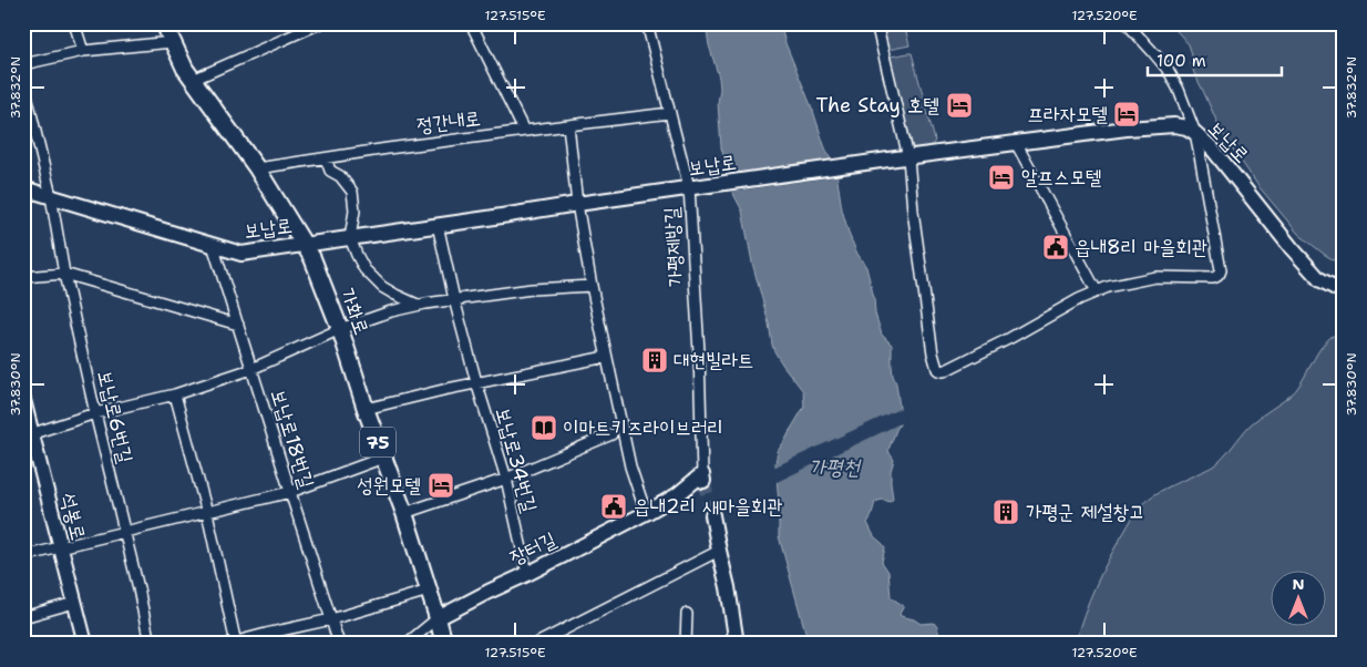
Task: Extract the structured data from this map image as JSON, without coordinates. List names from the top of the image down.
{
  "streets": {
    "main road": ["가화로", "75"],
    "street": [
      "정간내로",
      "보납로",
      "가평제방길",
      "보납로6번길",
      "보납로18번길",
      "보납로34번길",
      "석봉로",
      "장터길"
    ]
  },
  "crossings": [
    ["정간내로", "가평제방길"],
    ["정간내로", "가화로"],
    ["보납로", "가평제방길"],
    ["보납로", "가화로"],
    ["보납로", "보납로6번길"],
    ["보납로", "보납로18번길"],
    ["보납로", "보납로34번길"],
    ["가평제방길", "장터길"],
    ["가화로", "장터길"],
    ["보납로34번길", "장터길"]
  ],
  "water": ["가평천"],
  "places": {
    "hotel": [
      "The Stay 호텔",
      "프라자모텔",
      "알프스모텔",
      "성원모텔"
    ],
    "public building": ["읍내8리 마을회관", "읍내2리 새마을회관"],
    "building": ["대현빌라트", "가평군 제설창고"],
    "library": ["이마트키즈라이브러리"]
  },
  "scale_bar": "100 m",
  "north": "top",
  "coordinates": [
    "127.515°E",
    "127.520°E",
    "37.832°N",
    "37.830°N"
  ]
}
